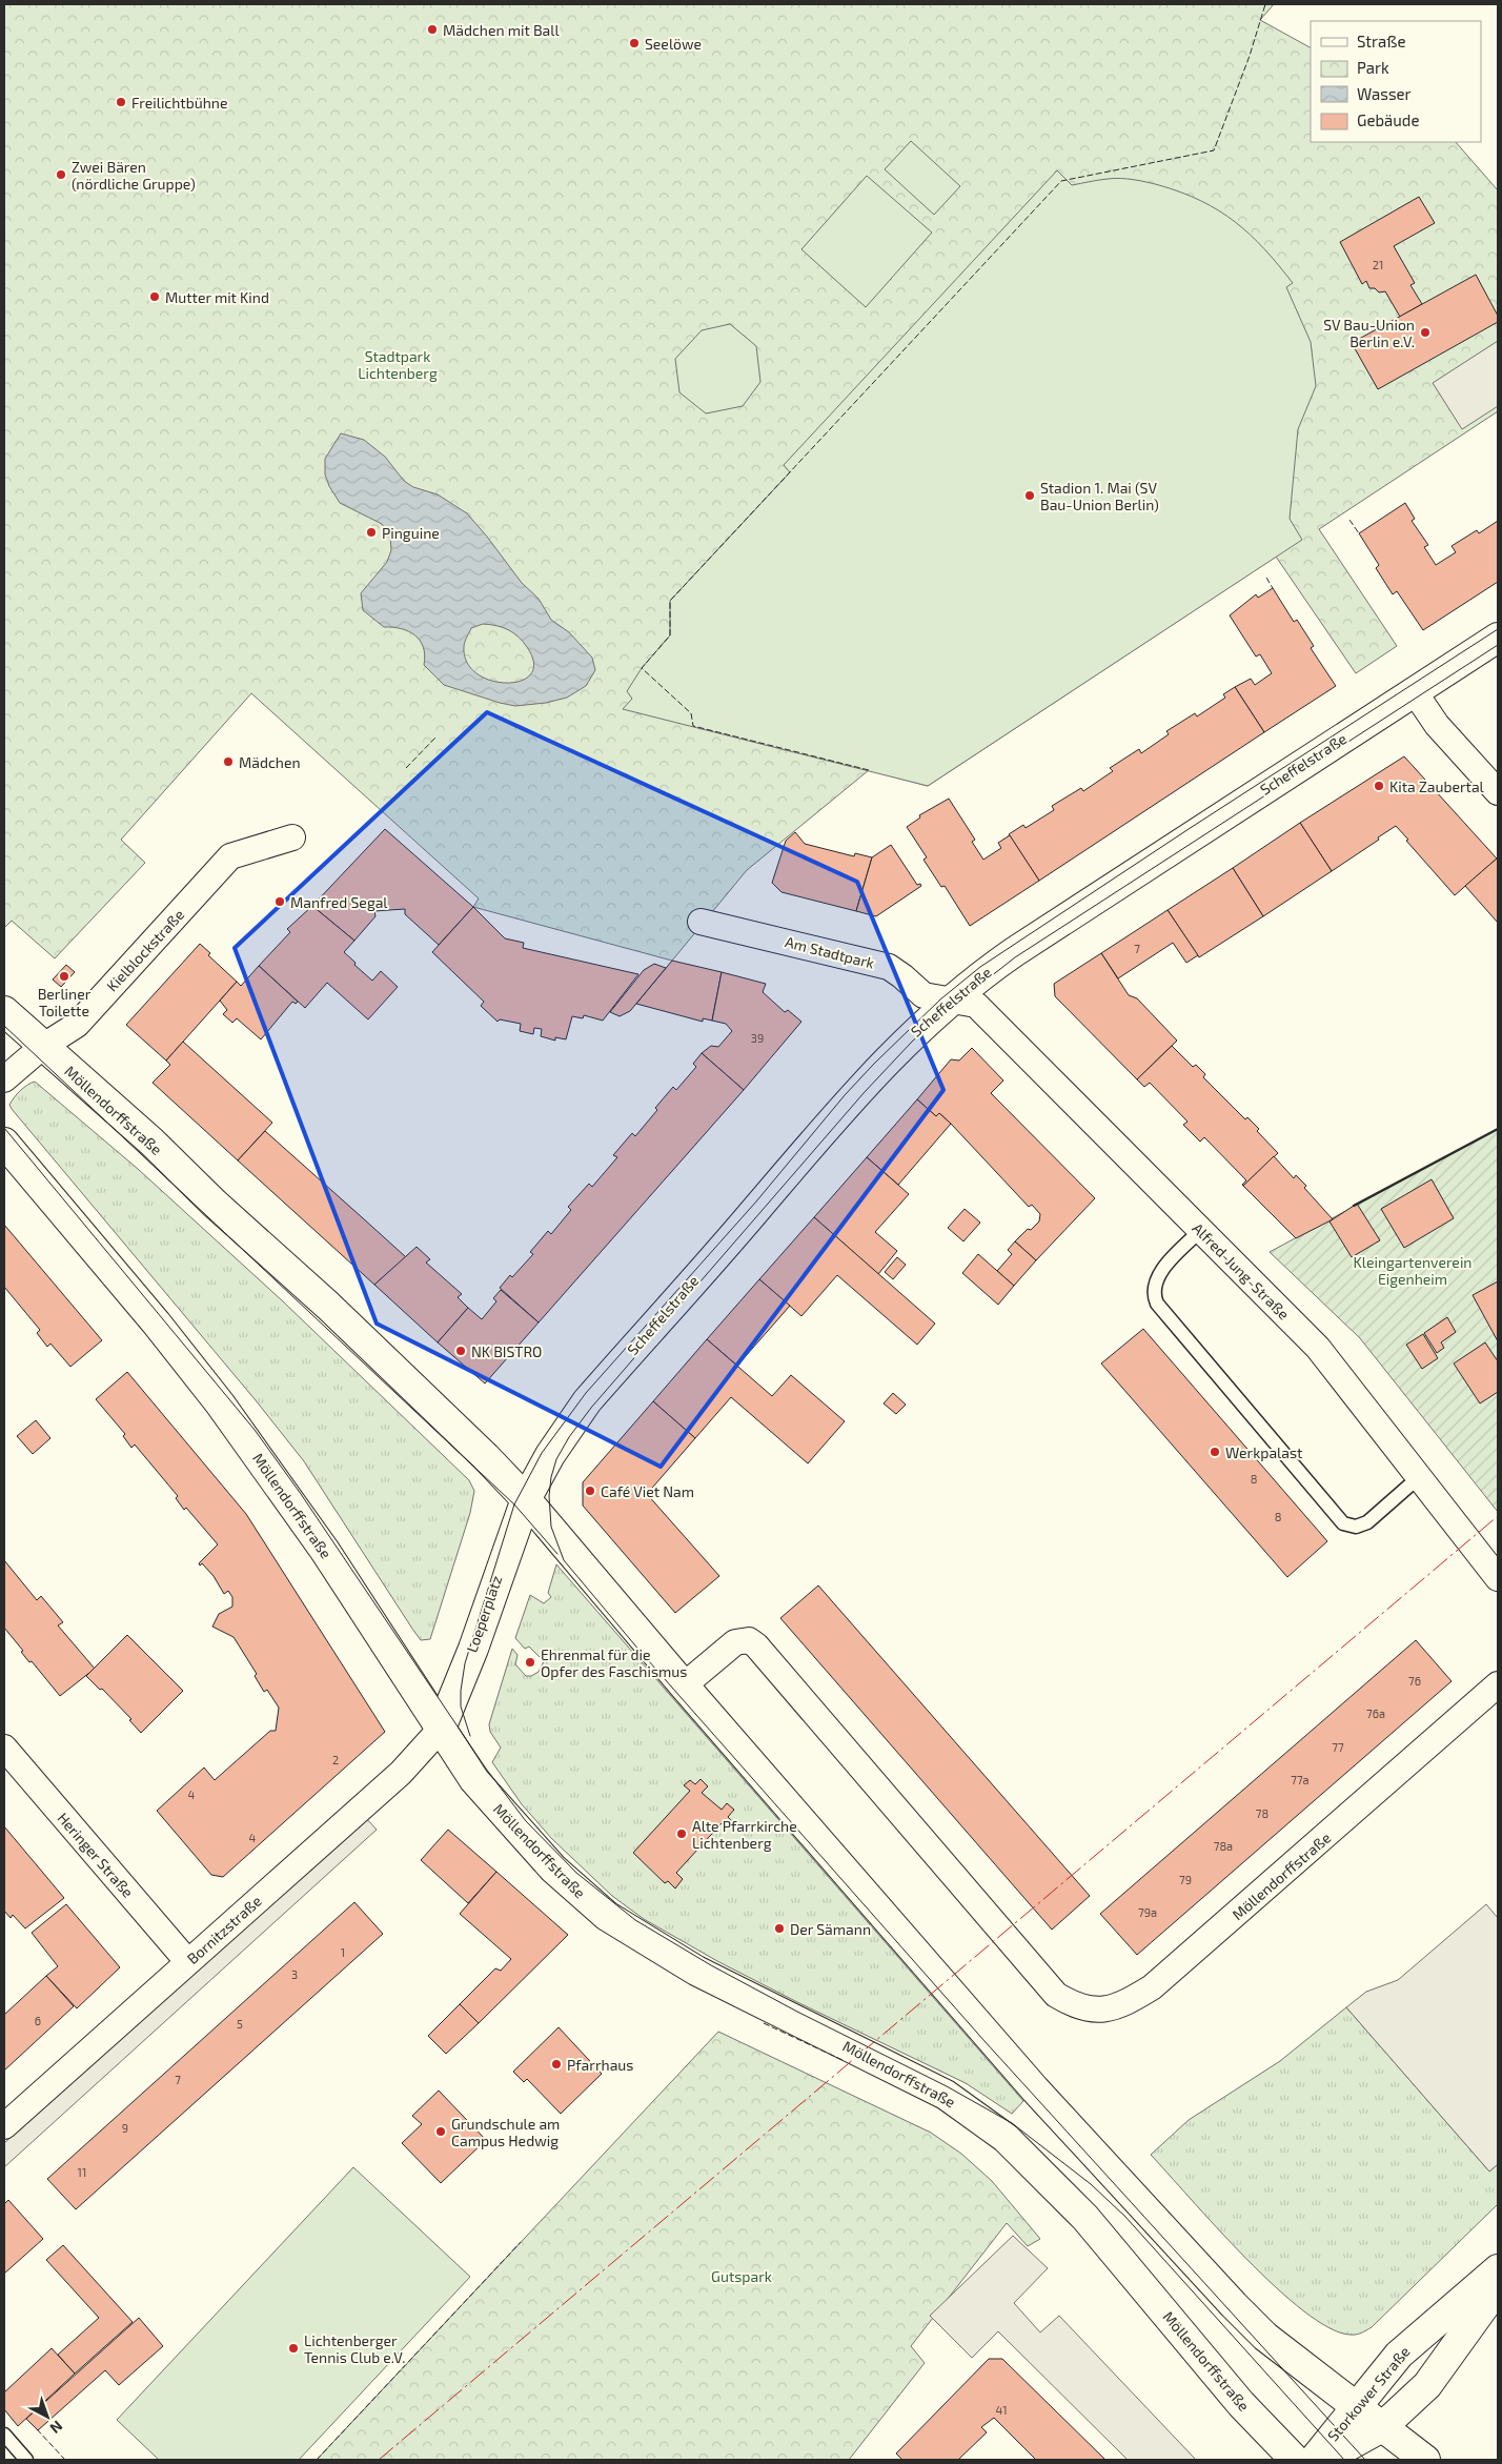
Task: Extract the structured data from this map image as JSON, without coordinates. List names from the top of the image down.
{
  "streets": {
    "main road": [
      "Scheffelstraße",
      "Möllendorffstraße",
      "Loeperplatz",
      "Storkower Straße"
    ],
    "street": [
      "Kielblockstraße",
      "Am Stadtpark",
      "Alfred-Jung-Straße",
      "Heringer Straße",
      "Bornitzstraße"
    ]
  },
  "crossings": [
    ["Scheffelstraße", "Am Stadtpark"],
    ["Scheffelstraße", "Möllendorffstraße"],
    ["Scheffelstraße", "Alfred-Jung-Straße"],
    ["Scheffelstraße", "Loeperplatz"],
    ["Kielblockstraße", "Möllendorffstraße"],
    ["Am Stadtpark", "Alfred-Jung-Straße"],
    ["Möllendorffstraße", "Loeperplatz"],
    ["Möllendorffstraße", "Bornitzstraße"],
    ["Möllendorffstraße", "Storkower Straße"],
    ["Loeperplatz", "Bornitzstraße"],
    ["Heringer Straße", "Bornitzstraße"]
  ],
  "parks": ["Stadtpark Lichtenberg", "Kleingartenverein Eigenheim", "Gutspark"],
  "places": [
    "Mädchen mit Ball",
    "Seelöwe",
    "Freilichtbühne",
    "Zwei Bären (nördliche Gruppe)",
    "Mutter mit Kind",
    "SV Bau-Union Berlin e.V.",
    "Stadion 1. Mai (SV Bau-Union Berlin)",
    "Pinguine",
    "Mädchen",
    "Kita Zaubertal",
    "Manfred Segal",
    "Berliner Toilette",
    "NK BISTRO",
    "Werkpalast",
    "Café Viet Nam",
    "Ehrenmal für die Opfer des Faschismus",
    "Alte Pfarrkirche Lichtenberg",
    "Der Sämann",
    "Pfarrhaus",
    "Grundschule am Campus Hedwig",
    "Lichtenberger Tennis Club e.V."
  ],
  "house_numbers": [
    "21",
    "7",
    "39",
    "8",
    "8",
    "76",
    "76a",
    "77",
    "2",
    "77a",
    "4",
    "78",
    "4",
    "78a",
    "79",
    "79a",
    "1",
    "3",
    "6",
    "5",
    "7",
    "9",
    "11",
    "41"
  ],
  "legend": [
    "Straße",
    "Park",
    "Wasser",
    "Gebäude"
  ],
  "north": "bottom right"
}
